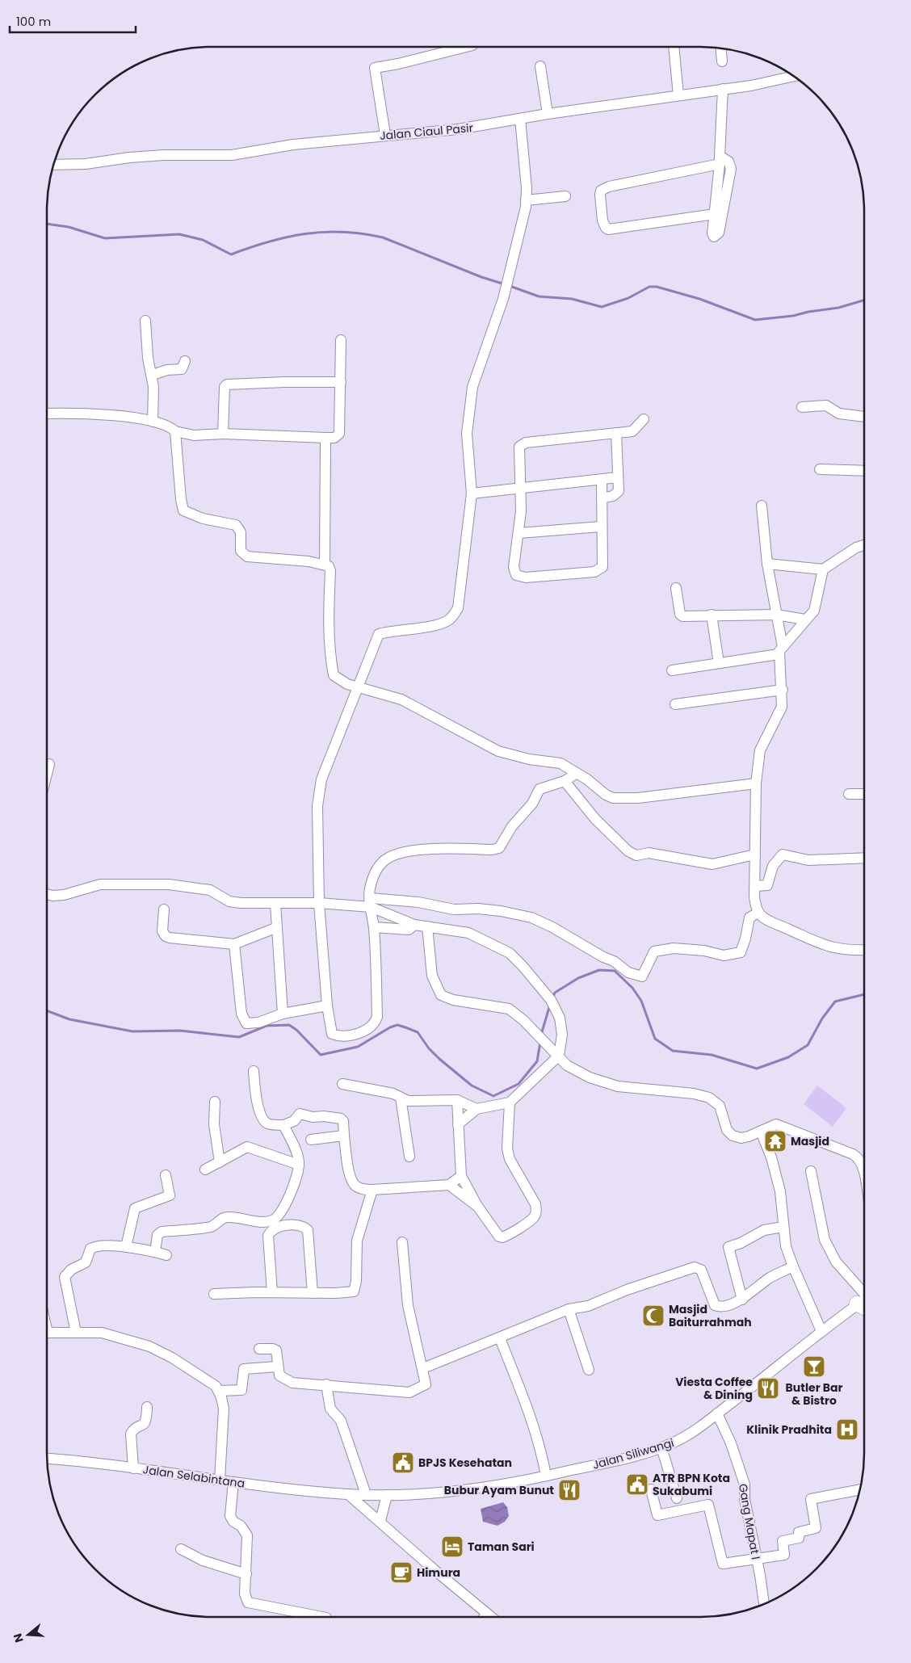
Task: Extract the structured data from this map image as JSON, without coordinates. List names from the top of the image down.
{
  "streets": {
    "street": [
      "Jalan Ciaul Pasir",
      "Jalan Siliwangi",
      "Jalan Selabintana",
      "Gang Mapat I"
    ]
  },
  "crossings": [
    ["Jalan Siliwangi", "Jalan Selabintana"],
    ["Jalan Siliwangi", "Gang Mapat I"]
  ],
  "places": {
    "temple": ["Masjid"],
    "mosque": ["Masjid Baiturrahmah"],
    "bar": ["Butler Bar & Bistro"],
    "restaurant": ["Viesta Coffee & Dining", "Bubur Ayam Bunut"],
    "hospital": ["Klinik Pradhita"],
    "public building": ["BPJS Kesehatan", "ATR BPN Kota Sukabumi"],
    "hotel": ["Taman Sari"],
    "cafe": ["Himura"]
  },
  "scale_bar": "100 m",
  "north": "left"
}
